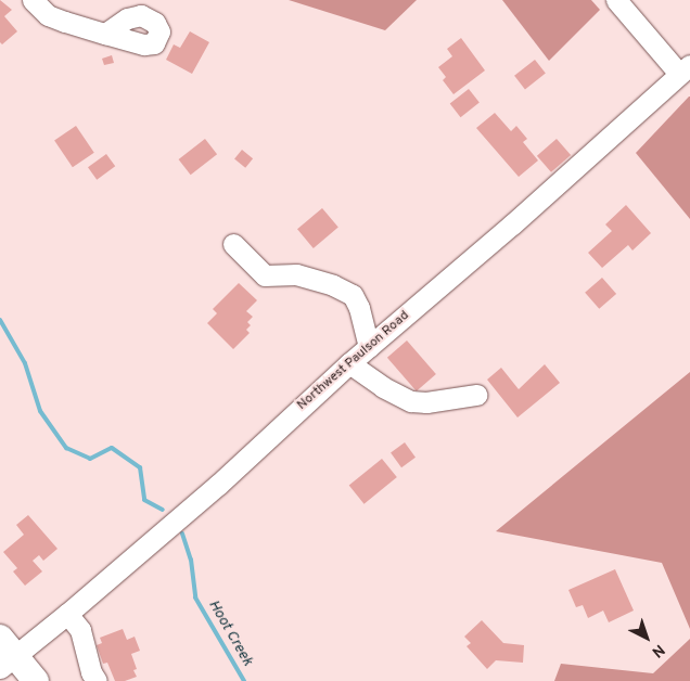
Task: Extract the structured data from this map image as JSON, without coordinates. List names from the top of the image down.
{
  "streets": {
    "street": ["Northwest Paulson Road"]
  },
  "water": ["Hoot Creek"],
  "north": "bottom right"
}
